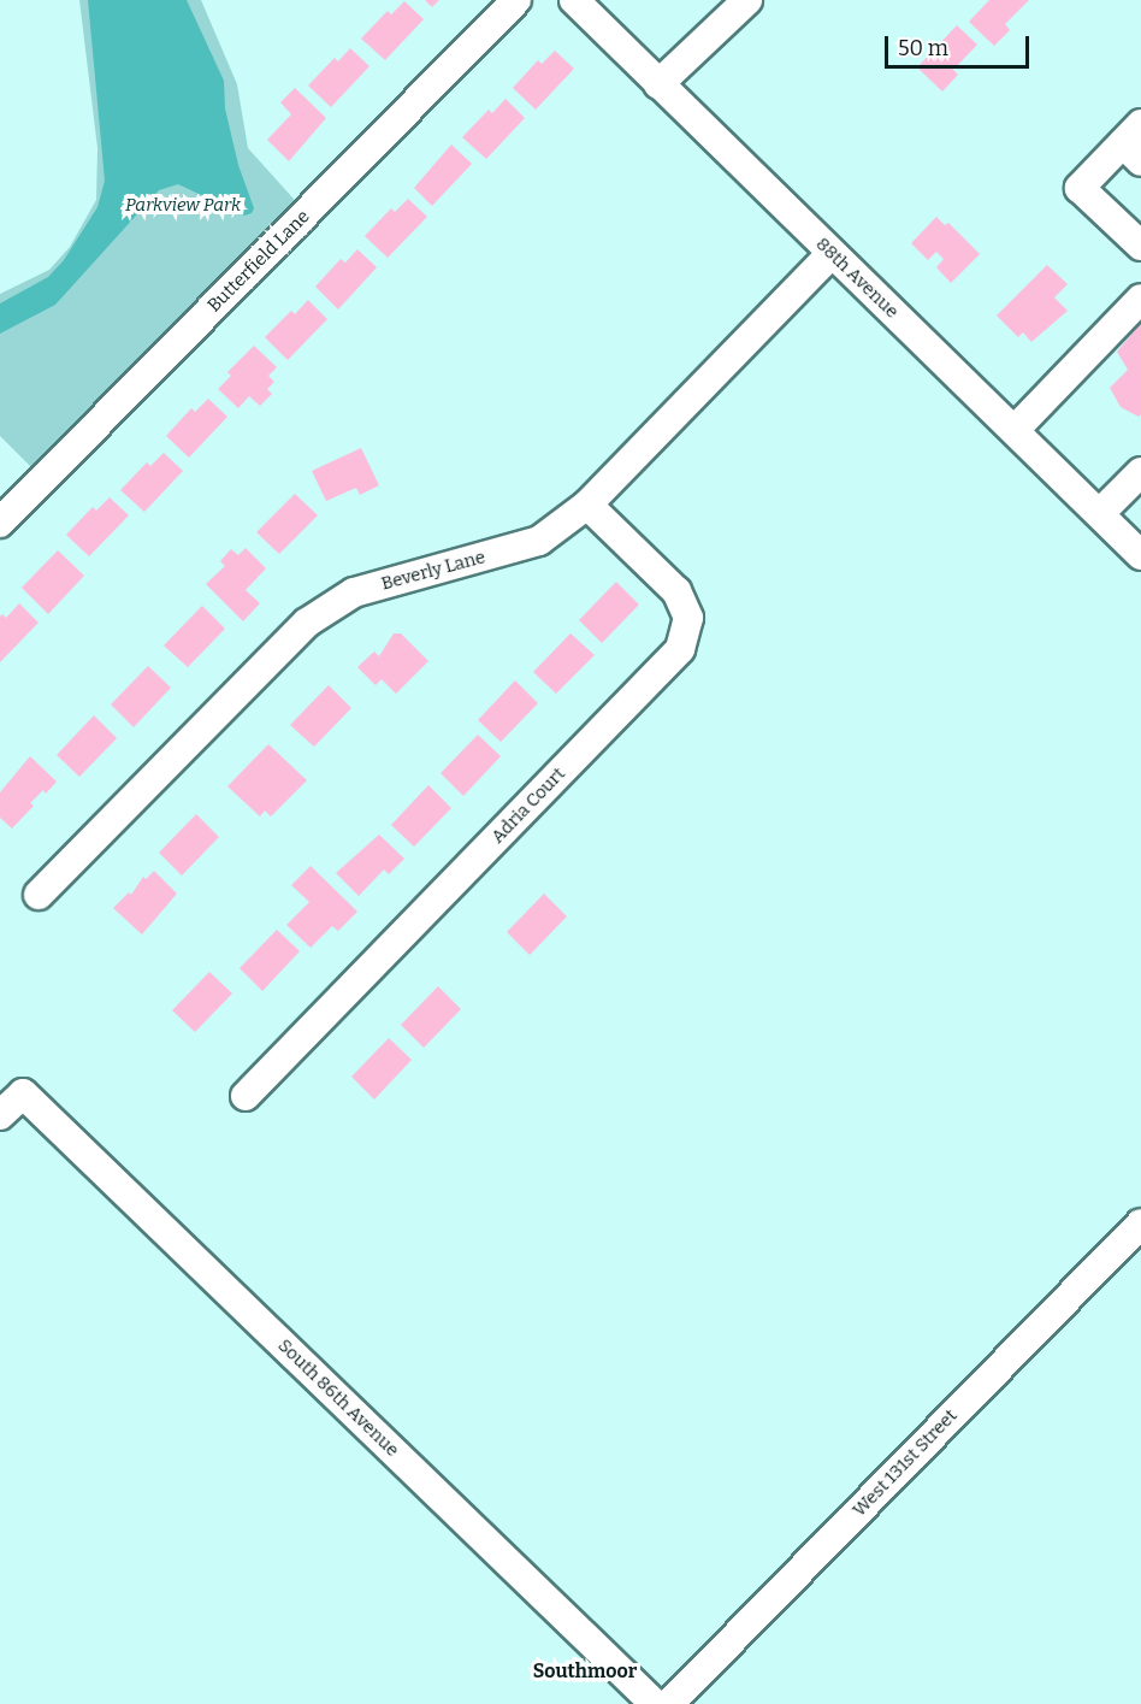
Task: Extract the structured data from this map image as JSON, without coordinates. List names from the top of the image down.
{
  "streets": {
    "street": [
      "Butterfield Lane",
      "88th Avenue",
      "Beverly Lane",
      "Adria Court",
      "South 86th Avenue",
      "West 131st Street"
    ]
  },
  "crossings": [
    ["88th Avenue", "Beverly Lane"],
    ["Beverly Lane", "Adria Court"]
  ],
  "districts": ["Southmoor"],
  "parks": ["Parkview Park"],
  "scale_bar": "50 m"
}
